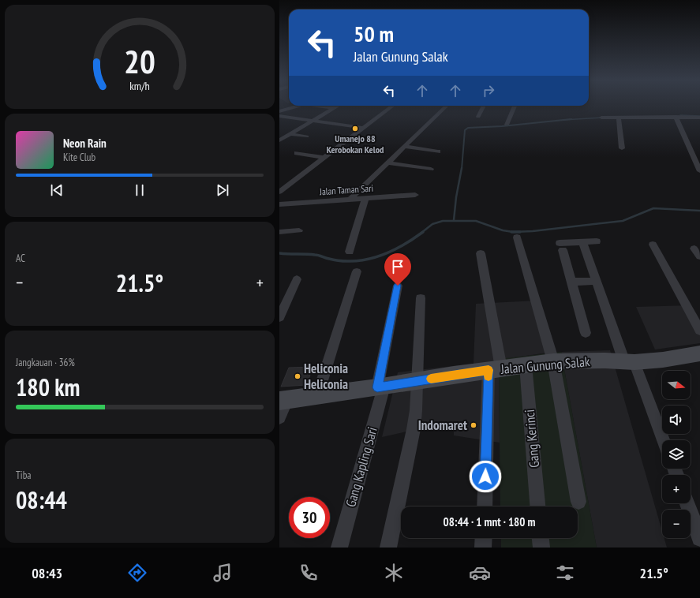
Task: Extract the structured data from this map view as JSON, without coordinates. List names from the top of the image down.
{
  "streets": {
    "street": [
      "Jalan Taman Sari",
      "Jalan Gunung Salak",
      "Gang Kerinci",
      "Gang Kapling Sari"
    ]
  },
  "crossings": [
    ["Jalan Gunung Salak", "Gang Kerinci"],
    ["Jalan Gunung Salak", "Gang Kapling Sari"]
  ],
  "places": ["Umanejo 88 Kerobokan Kelod", "Heliconia Heliconia", "Indomaret"],
  "north": "right",
  "page": {
    "turn": ["50 m", "Jalan Gunung Salak"],
    "song": ["Neon Rain", "Kite Club"],
    "tile": [
      "AC",
      ["Jangkauan · 36%", "180 km"],
      ["Tiba", "08:44"]
    ],
    "heat": ["−", "21.5°", "+"],
    "map_buttons": ["+", "−"],
    "limit": "30",
    "trip": "08:44 · 1 mnt · 180 m",
    "tabs": ["08:43", "21.5°"],
    "gauge": ["20", "km/h"]
  }
}
